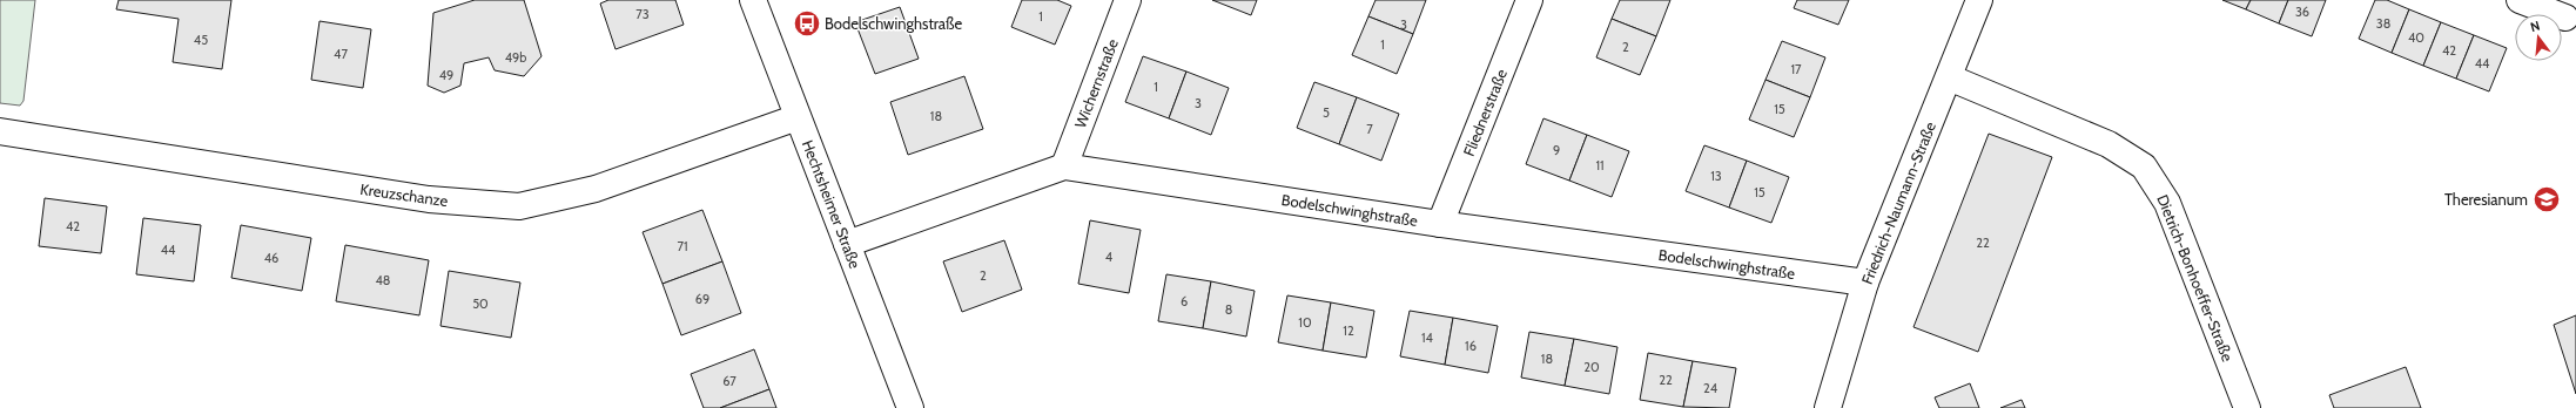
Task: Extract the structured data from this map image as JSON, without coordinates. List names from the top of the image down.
{
  "streets": {
    "street": [
      "Wichernstraße",
      "Fliednerstraße",
      "Kreuzschanze",
      "Friedrich-Naumann-Straße",
      "Hechtsheimer Straße",
      "Bodelschwinghstraße",
      "Dietrich-Bonhoeffer-Straße"
    ]
  },
  "crossings": [
    ["Wichernstraße", "Bodelschwinghstraße"],
    ["Fliednerstraße", "Bodelschwinghstraße"],
    ["Kreuzschanze", "Hechtsheimer Straße"],
    ["Friedrich-Naumann-Straße", "Bodelschwinghstraße"],
    ["Friedrich-Naumann-Straße", "Dietrich-Bonhoeffer-Straße"],
    ["Hechtsheimer Straße", "Bodelschwinghstraße"]
  ],
  "places": {
    "bus stop": ["Bodelschwinghstraße"],
    "school or university": ["Theresianum"]
  },
  "house_numbers": [
    "36",
    "73",
    "1",
    "38",
    "3",
    "40",
    "45",
    "1",
    "2",
    "42",
    "47",
    "49b",
    "44",
    "17",
    "49",
    "1",
    "3",
    "15",
    "5",
    "18",
    "7",
    "9",
    "11",
    "13",
    "15",
    "42",
    "22",
    "71",
    "44",
    "4",
    "46",
    "2",
    "48",
    "69",
    "6",
    "50",
    "8",
    "10",
    "12",
    "14",
    "16",
    "18",
    "20",
    "22",
    "67",
    "24"
  ],
  "north": "top"
}
